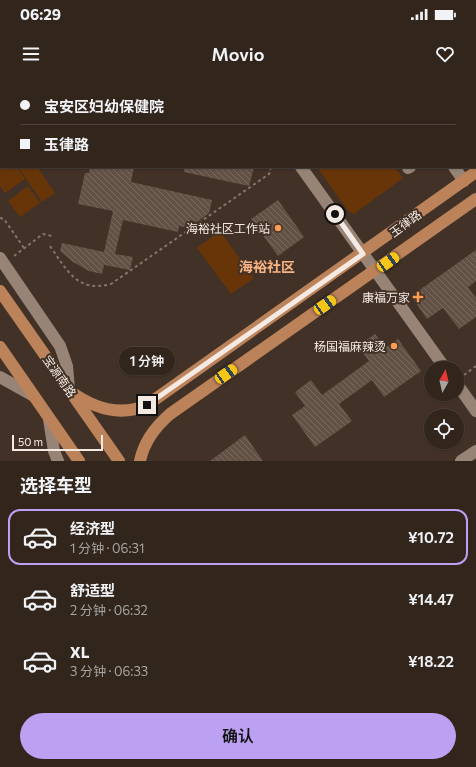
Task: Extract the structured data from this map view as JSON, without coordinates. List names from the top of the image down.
{
  "streets": {
    "main road": ["玉律路", "宝源南路"]
  },
  "crossings": [
    ["玉律路", "宝源南路"]
  ],
  "districts": ["海裕社区"],
  "places": {
    "other": ["海裕社区工作站", "杨国福麻辣烫"],
    "health": ["康福万家"]
  },
  "scale_bar": "50 m",
  "north": "top",
  "page": {
    "status": "06:29",
    "header": "Movio",
    "banner": ["宝安区妇幼保健院", "玉律路"],
    "bubble": "1 分钟",
    "scale": "50 m",
    "heading": "选择车型",
    "list": [
      {
        "name": "经济型",
        "note": "1 分钟 · 06:31",
        "value": "¥10.72"
      },
      {
        "name": "舒适型",
        "note": "2 分钟 · 06:32",
        "value": "¥14.47"
      },
      {
        "name": "XL",
        "note": "3 分钟 · 06:33",
        "value": "¥18.22"
      }
    ],
    "buttons": "确认"
  }
}
